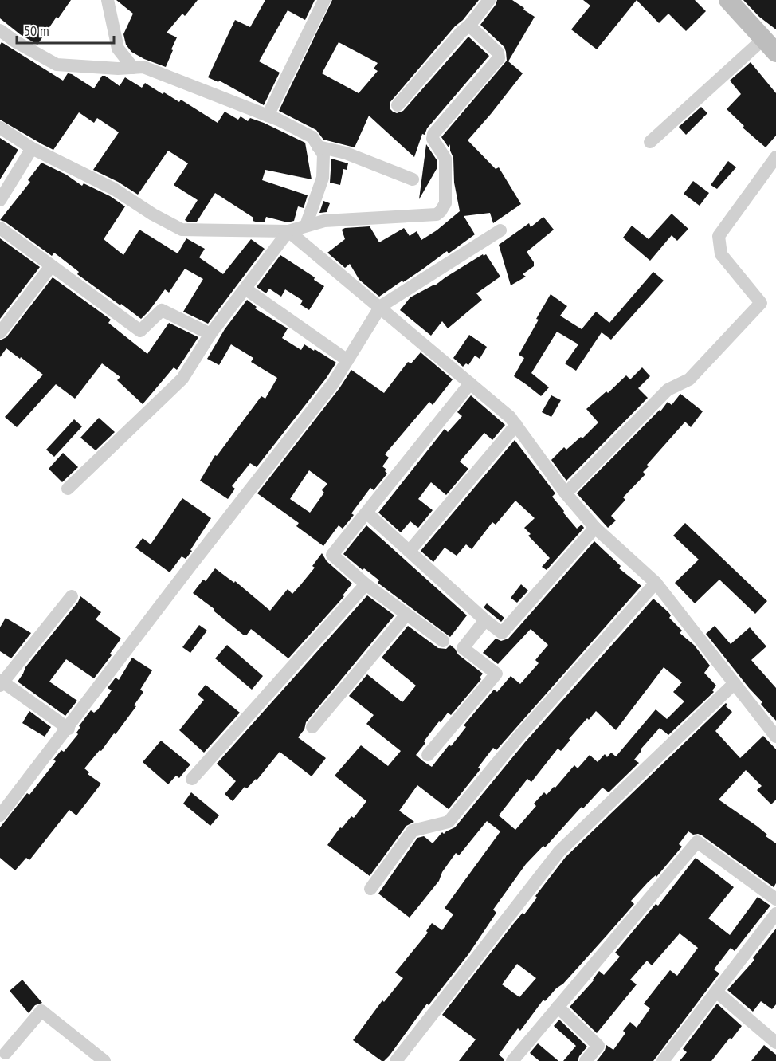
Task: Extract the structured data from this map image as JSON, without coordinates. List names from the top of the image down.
{
  "scale_bar": "50 m"
}
